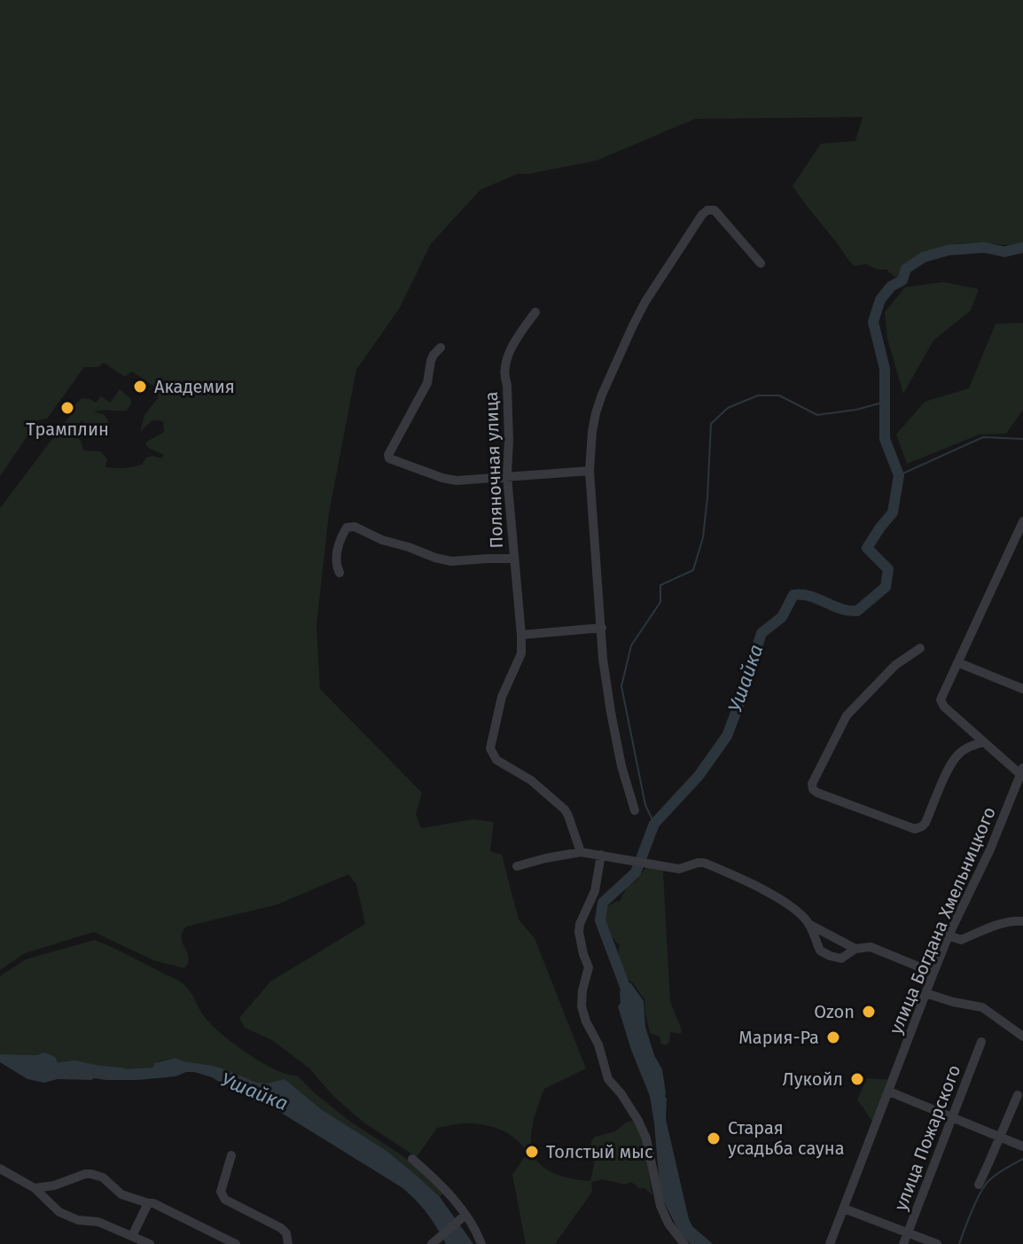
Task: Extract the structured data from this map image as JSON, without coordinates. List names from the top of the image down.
{
  "streets": {
    "street": ["Поляночная улица", "улица Богдана Хмельницкого", "улица Пожарского"]
  },
  "water": ["Ушайка"],
  "places": [
    "Академия",
    "Трамплин",
    "Ozon",
    "Мария-Ра",
    "Лукойл",
    "Старая усадьба сауна",
    "Толстый мыс"
  ]
}
